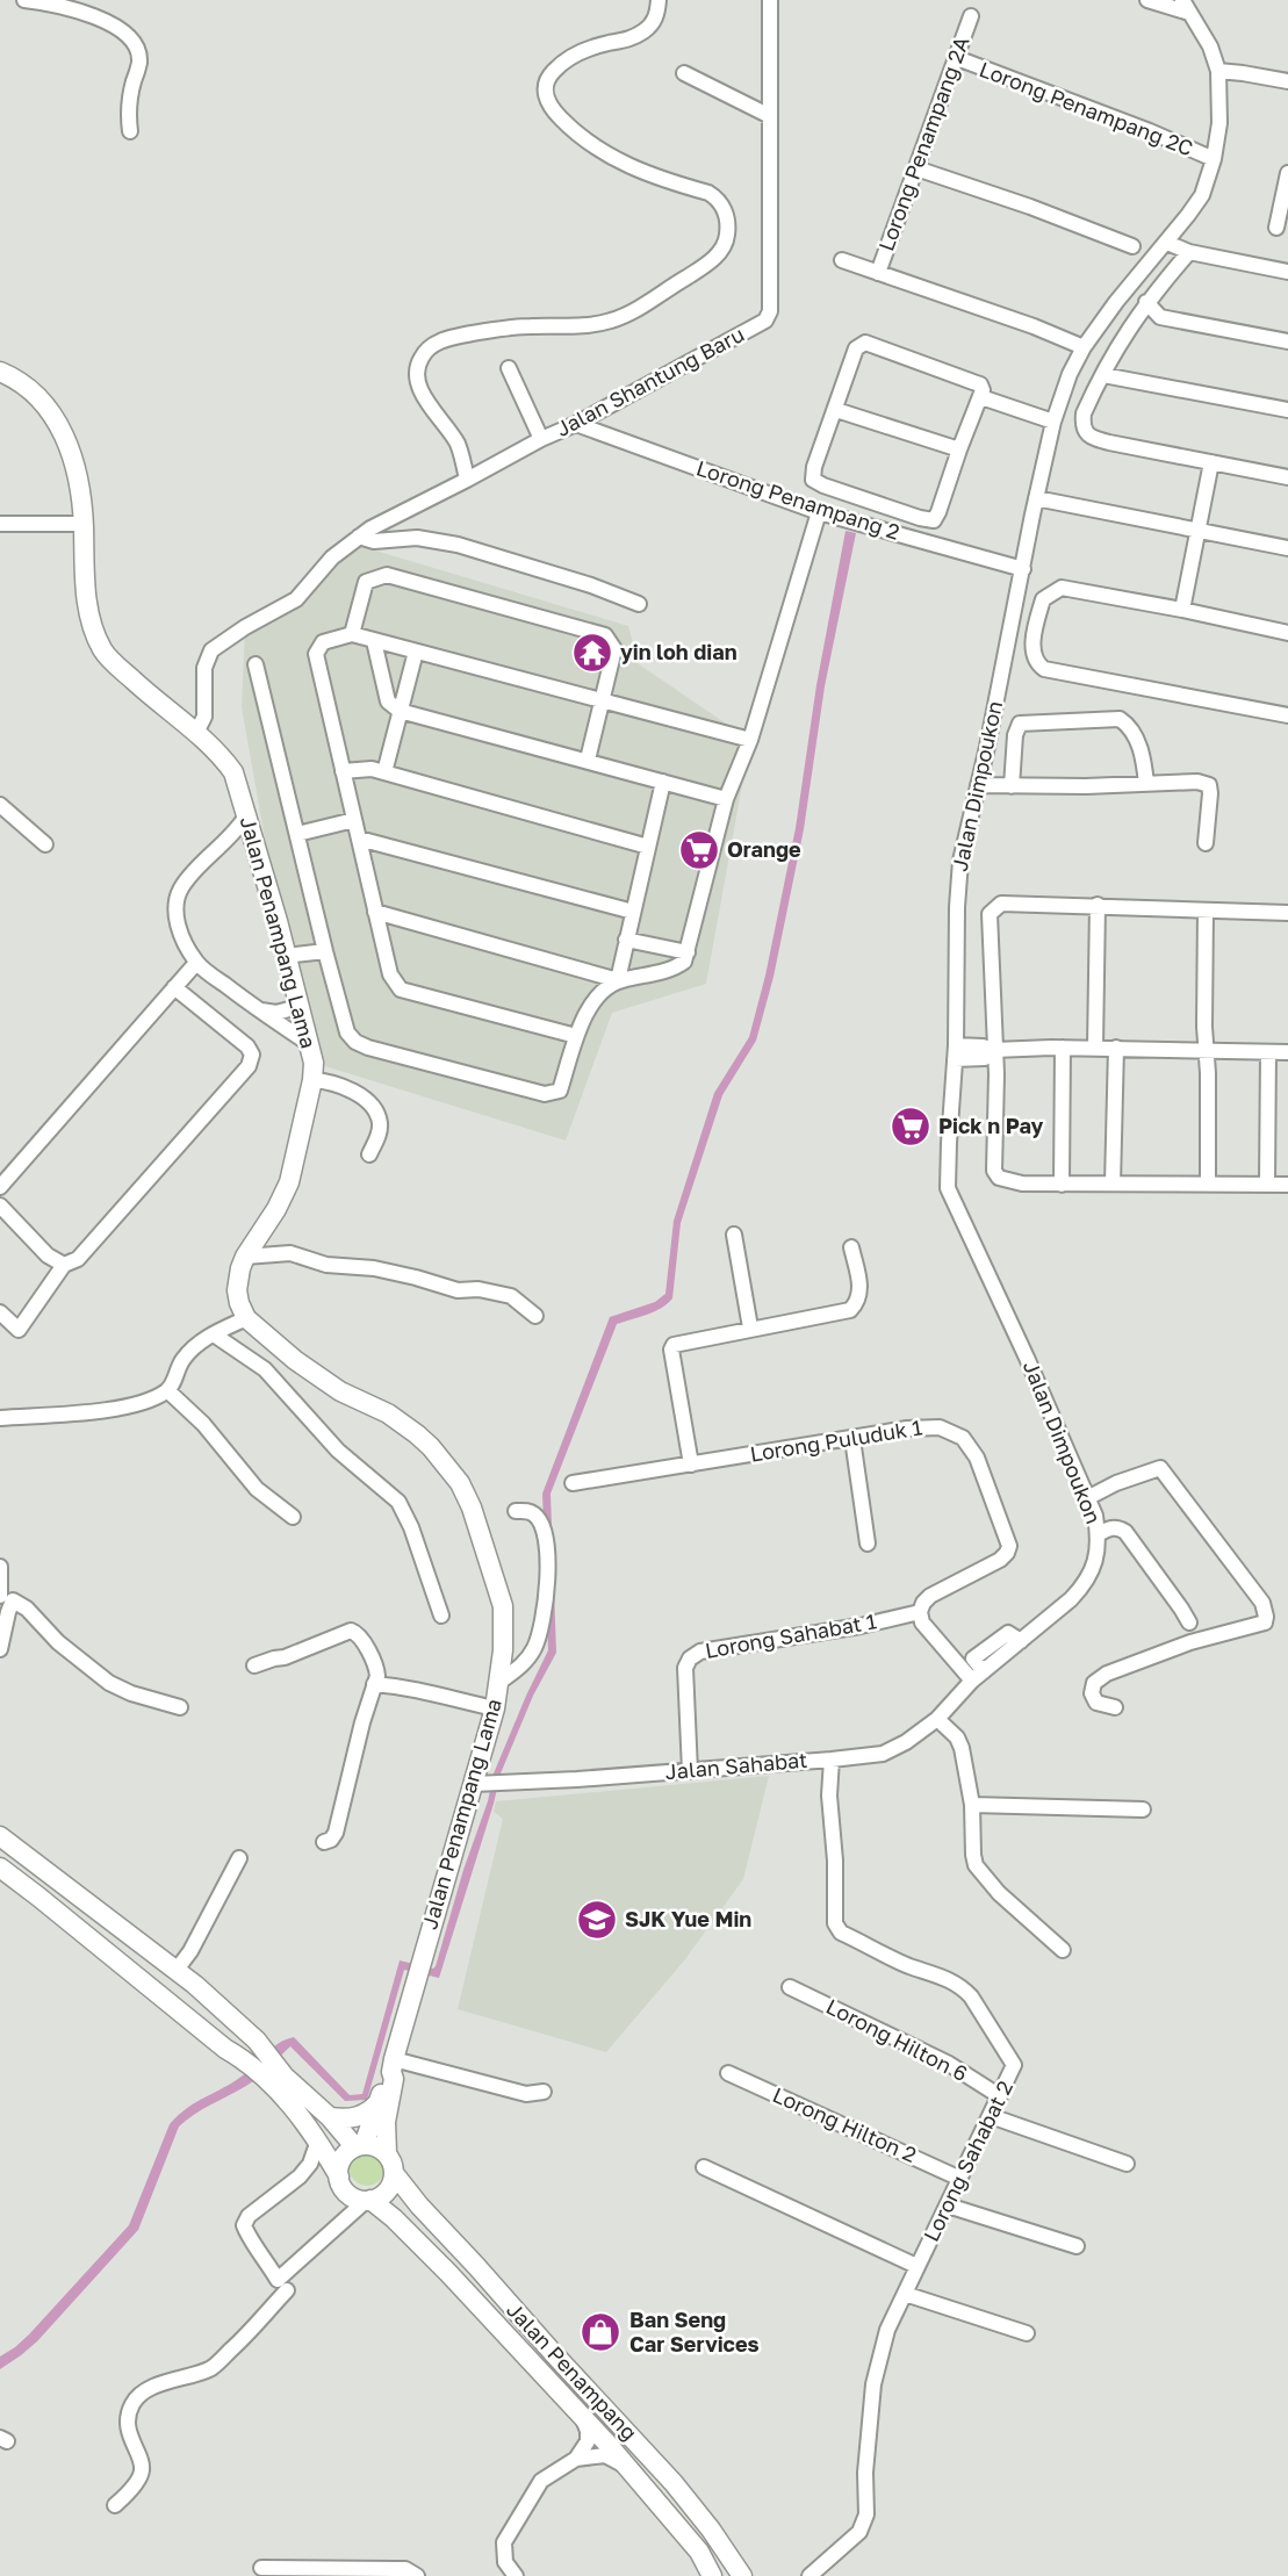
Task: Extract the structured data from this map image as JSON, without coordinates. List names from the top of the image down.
{
  "streets": {
    "main road": ["Jalan Penampang Lama", "Jalan Penampang"],
    "street": [
      "Lorong Penampang 2C",
      "Lorong Penampang 2A",
      "Jalan Shantung Baru",
      "Lorong Penampang 2",
      "Jalan Dimpoukon",
      "Lorong Puluduk 1",
      "Lorong Sahabat 1",
      "Jalan Sahabat",
      "Lorong Hilton 6",
      "Lorong Hilton 2",
      "Lorong Sahabat 2"
    ]
  },
  "crossings": [
    ["Lorong Penampang 2C", "Lorong Penampang 2A"],
    ["Lorong Penampang 2C", "Jalan Dimpoukon"],
    ["Jalan Shantung Baru", "Lorong Penampang 2"],
    ["Jalan Shantung Baru", "Jalan Penampang Lama"],
    ["Lorong Penampang 2", "Jalan Dimpoukon"],
    ["Jalan Dimpoukon", "Jalan Sahabat"],
    ["Jalan Penampang Lama", "Jalan Sahabat"],
    ["Jalan Penampang Lama", "Jalan Penampang"],
    ["Lorong Puluduk 1", "Lorong Sahabat 1"],
    ["Lorong Sahabat 1", "Jalan Sahabat"],
    ["Jalan Sahabat", "Lorong Sahabat 2"],
    ["Lorong Hilton 6", "Lorong Sahabat 2"],
    ["Lorong Hilton 2", "Lorong Sahabat 2"]
  ],
  "places": {
    "temple": ["yin loh dian"],
    "supermarket": ["Orange", "Pick n Pay"],
    "school or university": ["SJK Yue Min"],
    "shop": ["Ban Seng Car Services"]
  }
}
